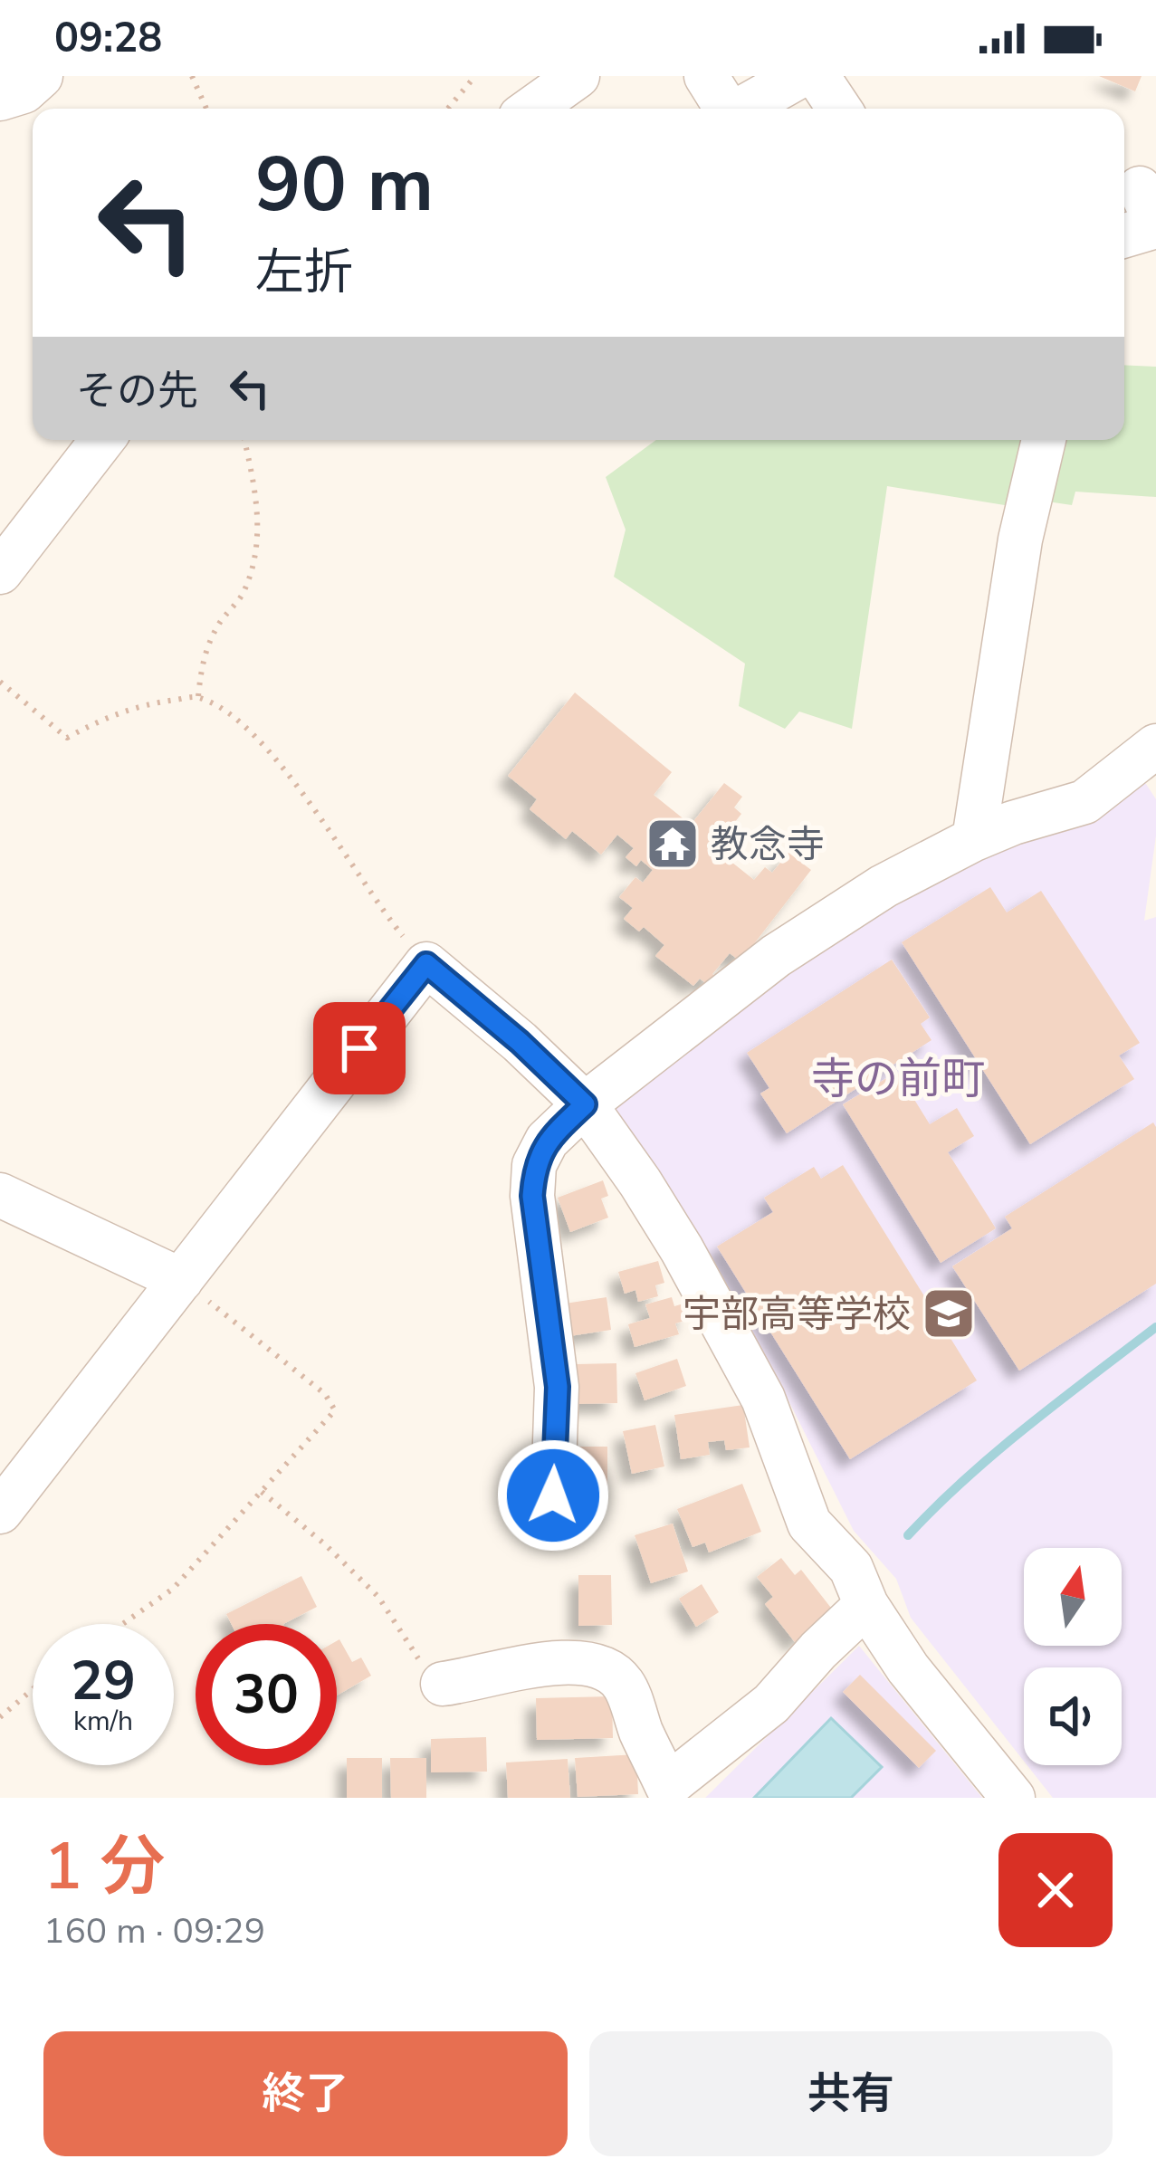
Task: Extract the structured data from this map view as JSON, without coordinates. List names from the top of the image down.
{
  "districts": ["寺の前町"],
  "places": {
    "temple": ["教念寺"],
    "school or university": ["宇部高等学校"]
  },
  "north": "top",
  "page": {
    "status": "09:28",
    "turn": ["90 m", "左折"],
    "then": "その先",
    "speed": "29 km/h",
    "limit": "30",
    "heading": ["1 分", "160 m · 09:29"],
    "buttons": ["終了", "共有"]
  }
}
